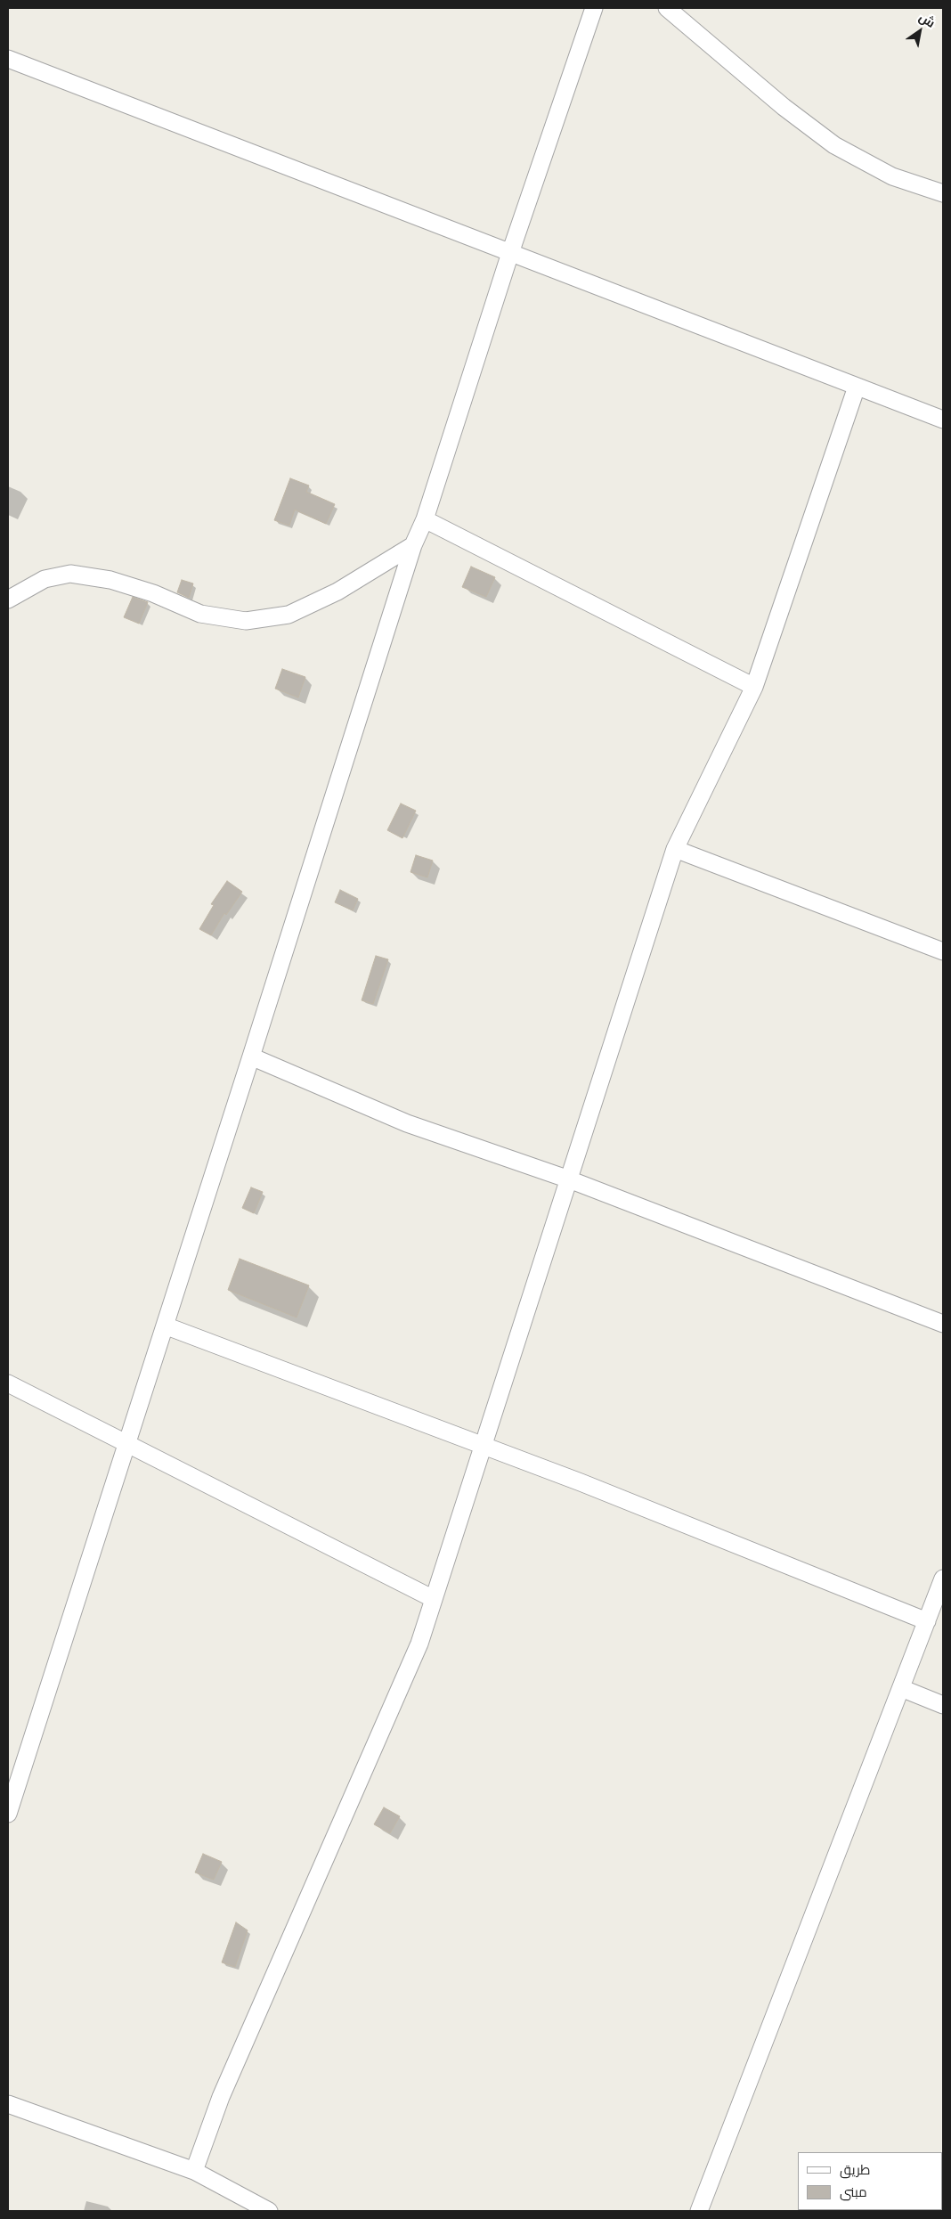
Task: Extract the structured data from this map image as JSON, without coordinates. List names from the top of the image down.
{
  "legend": ["طريق", "مبنى"],
  "north": "top right"
}
